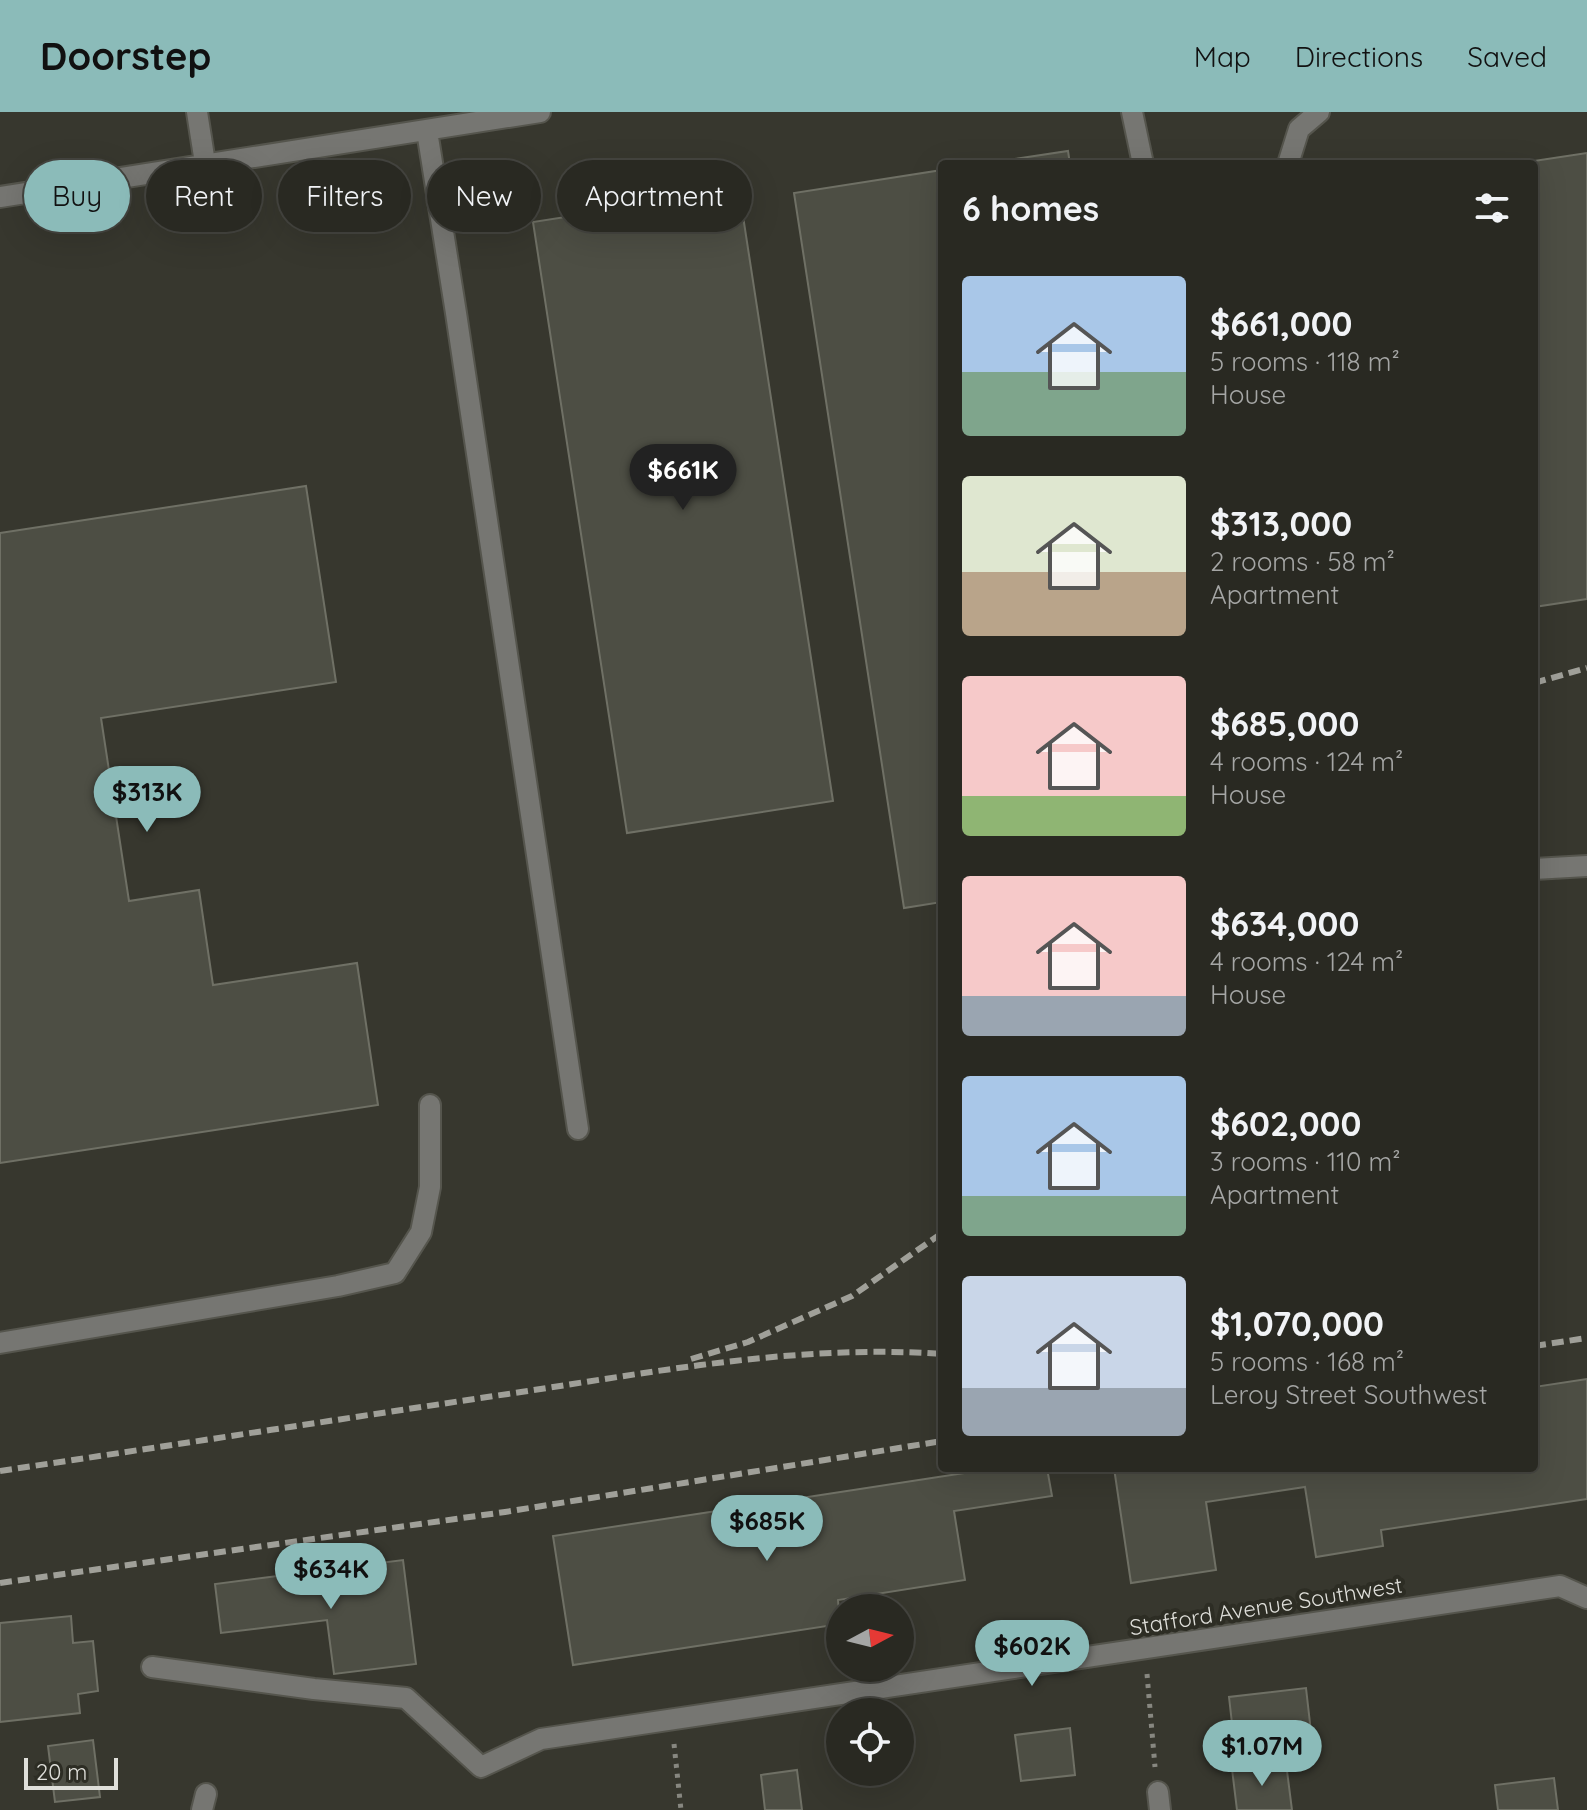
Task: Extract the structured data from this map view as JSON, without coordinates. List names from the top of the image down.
{
  "streets": {
    "street": ["Stafford Avenue Southwest"]
  },
  "scale_bar": "20 m",
  "north": "right",
  "page": {
    "header": "Doorstep",
    "nav": ["Map", "Directions", "Saved"],
    "chip": [
      "Buy",
      "Rent",
      "Filters",
      "New",
      "Apartment"
    ],
    "heading": "6 homes",
    "list": [
      {
        "name": "$661,000",
        "note": "5 rooms · 118 m² · House"
      },
      {
        "name": "$313,000",
        "note": "2 rooms · 58 m² · Apartment"
      },
      {
        "name": "$685,000",
        "note": "4 rooms · 124 m² · House"
      },
      {
        "name": "$634,000",
        "note": "4 rooms · 124 m² · House"
      },
      {
        "name": "$602,000",
        "note": "3 rooms · 110 m² · Apartment"
      },
      {
        "name": "$1,070,000",
        "note": "5 rooms · 168 m² · Leroy Street Southwest"
      }
    ],
    "price": [
      "$661K",
      "$313K",
      "$685K",
      "$634K",
      "$602K",
      "$1.07M"
    ],
    "scale": "20 m"
  }
}
